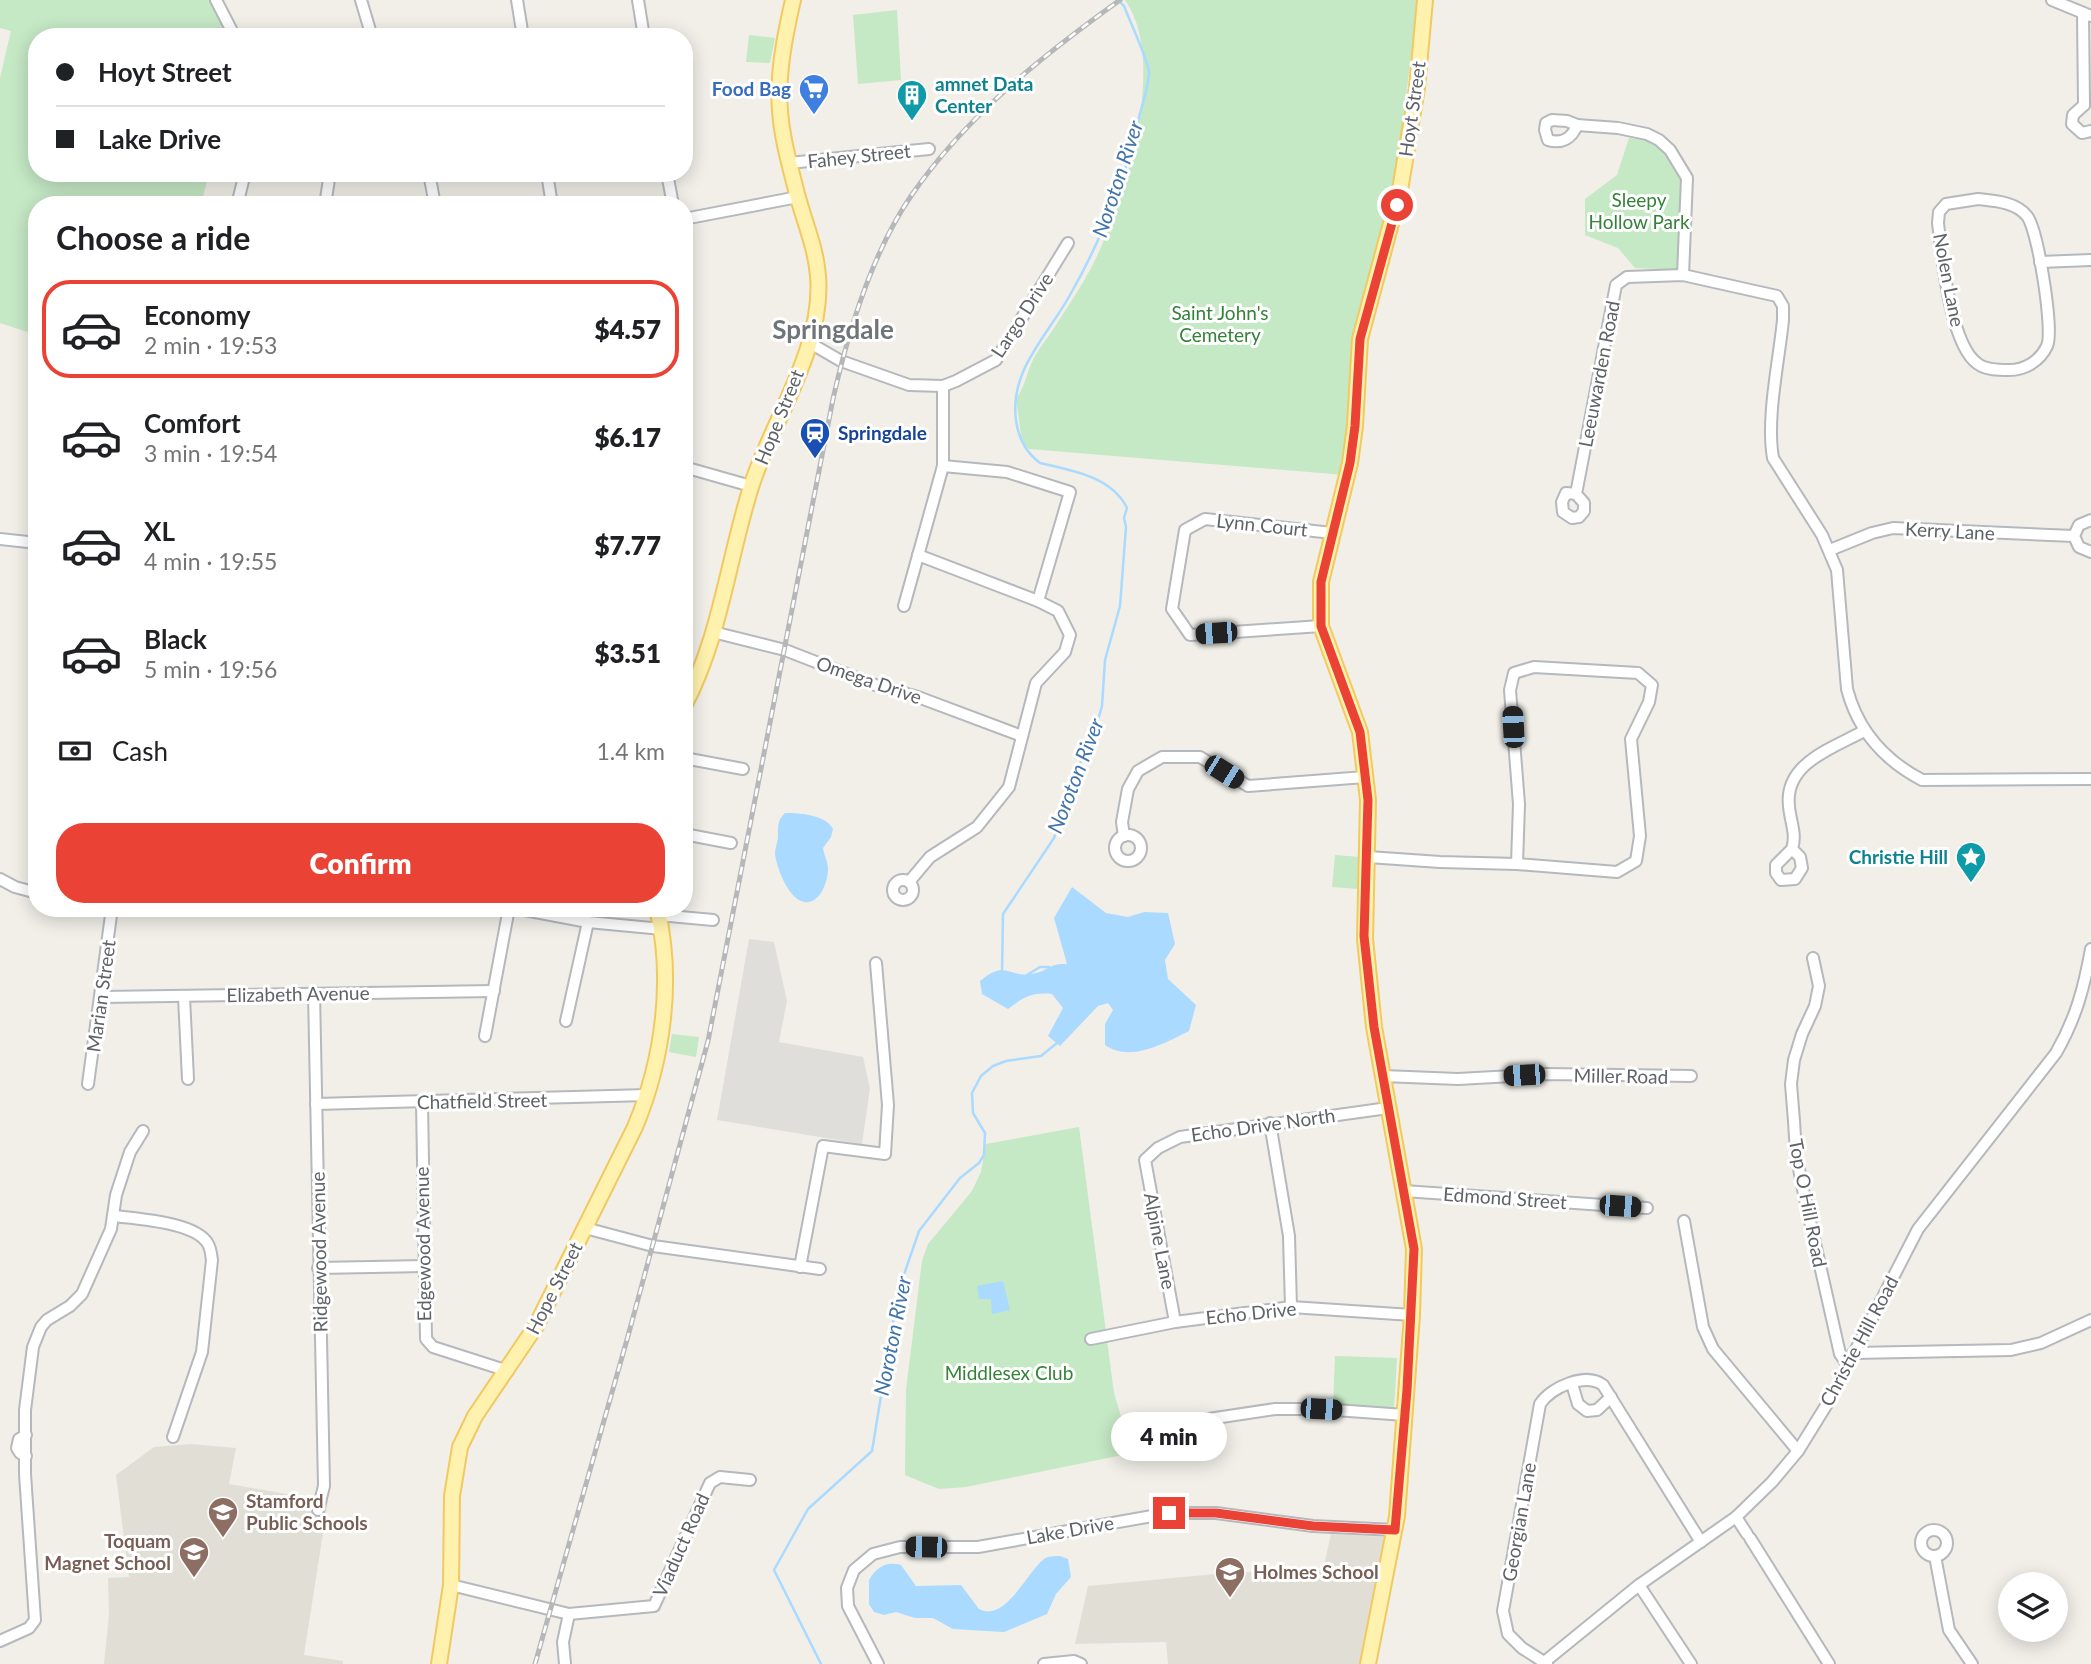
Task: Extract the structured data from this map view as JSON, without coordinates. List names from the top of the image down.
{
  "streets": {
    "main road": ["Hoyt Street", "Hope Street"],
    "street": [
      "Fahey Street",
      "Nolen Lane",
      "Largo Drive",
      "Leeuwarden Road",
      "Lynn Court",
      "Kerry Lane",
      "Omega Drive",
      "Elizabeth Avenue",
      "Marian Street",
      "Miller Road",
      "Chatfield Street",
      "Echo Drive North",
      "Edmond Street",
      "Top O Hill Road",
      "Alpine Lane",
      "Edgewood Avenue",
      "Ridgewood Avenue",
      "Echo Drive",
      "Christie Hill Road",
      "Georgian Lane",
      "Lake Drive",
      "Viaduct Road"
    ]
  },
  "crossings": [
    ["Hoyt Street", "Lynn Court"],
    ["Hoyt Street", "Miller Road"],
    ["Hoyt Street", "Echo Drive North"],
    ["Hoyt Street", "Edmond Street"],
    ["Hoyt Street", "Echo Drive"],
    ["Hoyt Street", "Lake Drive"],
    ["Fahey Street", "Hope Street"],
    ["Largo Drive", "Hope Street"],
    ["Leeuwarden Road", "Kerry Lane"],
    ["Hope Street", "Omega Drive"],
    ["Hope Street", "Chatfield Street"],
    ["Hope Street", "Edgewood Avenue"],
    ["Hope Street", "Viaduct Road"],
    ["Elizabeth Avenue", "Marian Street"],
    ["Elizabeth Avenue", "Ridgewood Avenue"],
    ["Chatfield Street", "Edgewood Avenue"],
    ["Chatfield Street", "Ridgewood Avenue"],
    ["Echo Drive North", "Alpine Lane"],
    ["Top O Hill Road", "Christie Hill Road"],
    ["Alpine Lane", "Echo Drive"],
    ["Christie Hill Road", "Georgian Lane"]
  ],
  "districts": ["Springdale"],
  "water": ["Noroton River"],
  "parks": ["Sleepy Hollow Park", "Saint John's Cemetery", "Middlesex Club"],
  "places": {
    "supermarket": ["Food Bag"],
    "building": ["amnet Data Center"],
    "station": ["Springdale"],
    "place": ["Christie Hill"],
    "school or university": ["Stamford Public Schools", "Toquam Magnet School", "Holmes School"]
  },
  "page": {
    "banner": ["Hoyt Street", "Lake Drive"],
    "heading": "Choose a ride",
    "list": [
      {
        "name": "Economy",
        "note": "2 min · 19:53",
        "value": "$4.57"
      },
      {
        "name": "Comfort",
        "note": "3 min · 19:54",
        "value": "$6.17"
      },
      {
        "name": "XL",
        "note": "4 min · 19:55",
        "value": "$7.77"
      },
      {
        "name": "Black",
        "note": "5 min · 19:56",
        "value": "$3.51"
      }
    ],
    "pay": ["Cash", "1.4 km"],
    "buttons": "Confirm",
    "bubble": "4 min"
  }
}
